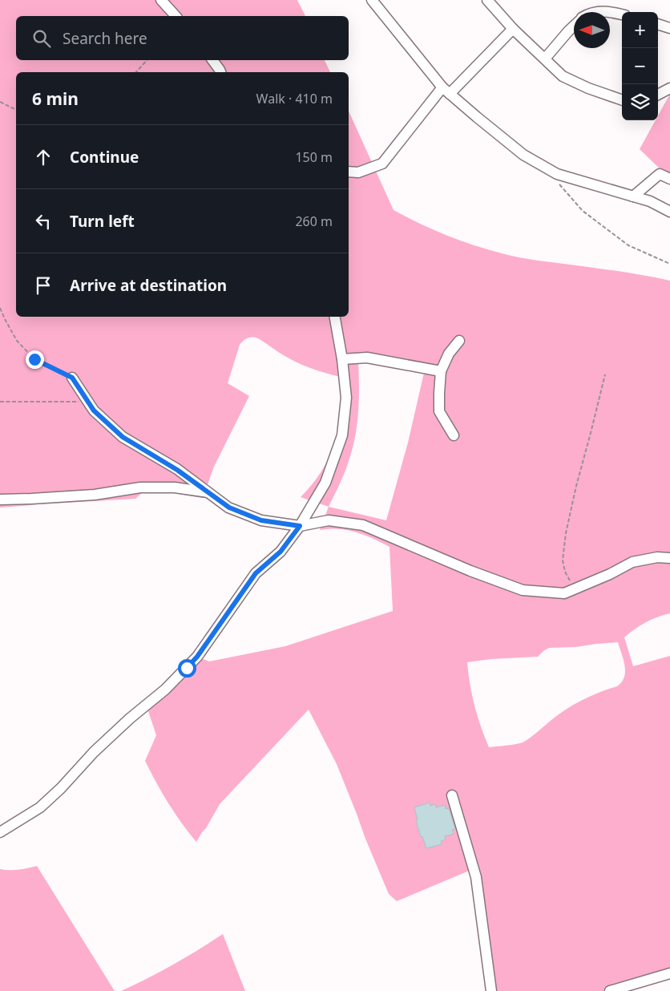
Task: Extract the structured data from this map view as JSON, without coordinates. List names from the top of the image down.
{
  "north": "left",
  "page": {
    "map_buttons": ["+", "−"],
    "search": "Search here",
    "heading": ["6 min", "Walk · 410 m"],
    "list": [
      ["Continue", "150 m"],
      ["Turn left", "260 m"],
      "Arrive at destination"
    ]
  }
}
